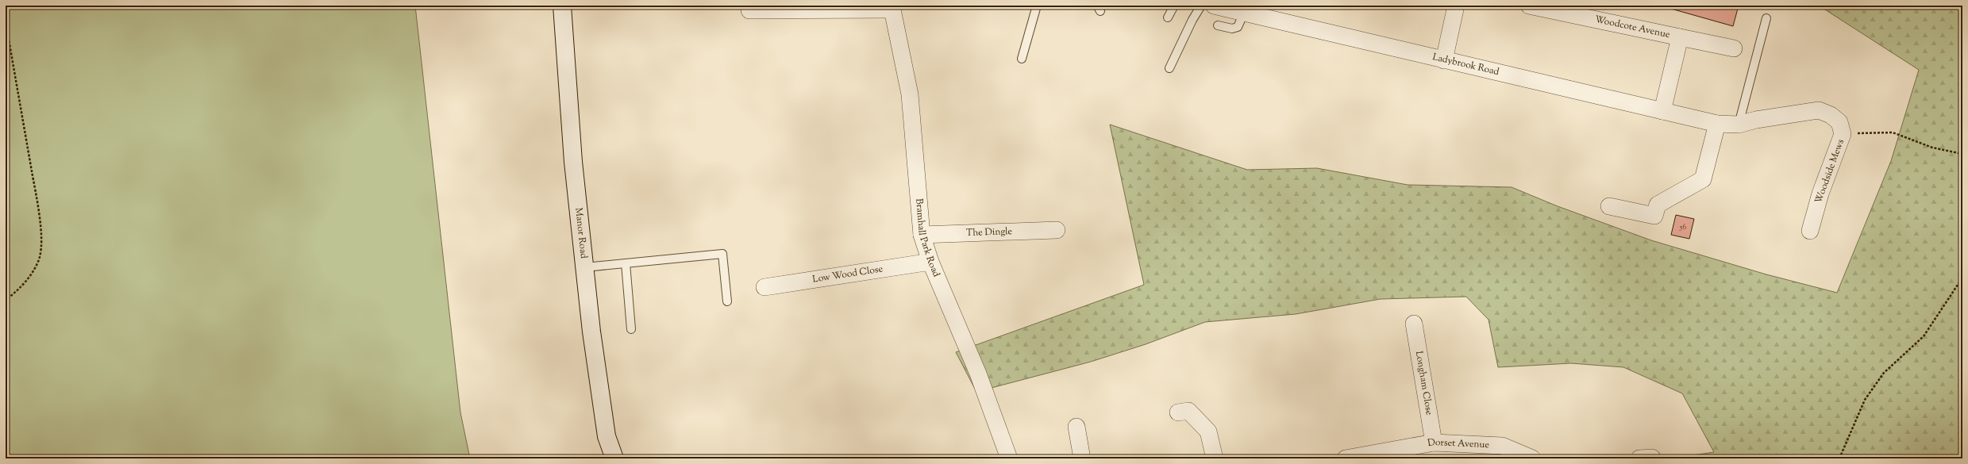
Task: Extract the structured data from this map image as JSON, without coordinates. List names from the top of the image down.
{
  "streets": {
    "street": [
      "Woodcote Avenue",
      "Ladybrook Road",
      "Woodside Mews",
      "The Dingle",
      "Manor Road",
      "Bramhall Park Road",
      "Low Wood Close",
      "Longham Close",
      "Dorset Avenue"
    ]
  },
  "crossings": [
    ["Woodcote Avenue", "Ladybrook Road"],
    ["Ladybrook Road", "Woodside Mews"],
    ["The Dingle", "Bramhall Park Road"],
    ["Bramhall Park Road", "Low Wood Close"],
    ["Longham Close", "Dorset Avenue"]
  ],
  "house_numbers": ["56"]
}
